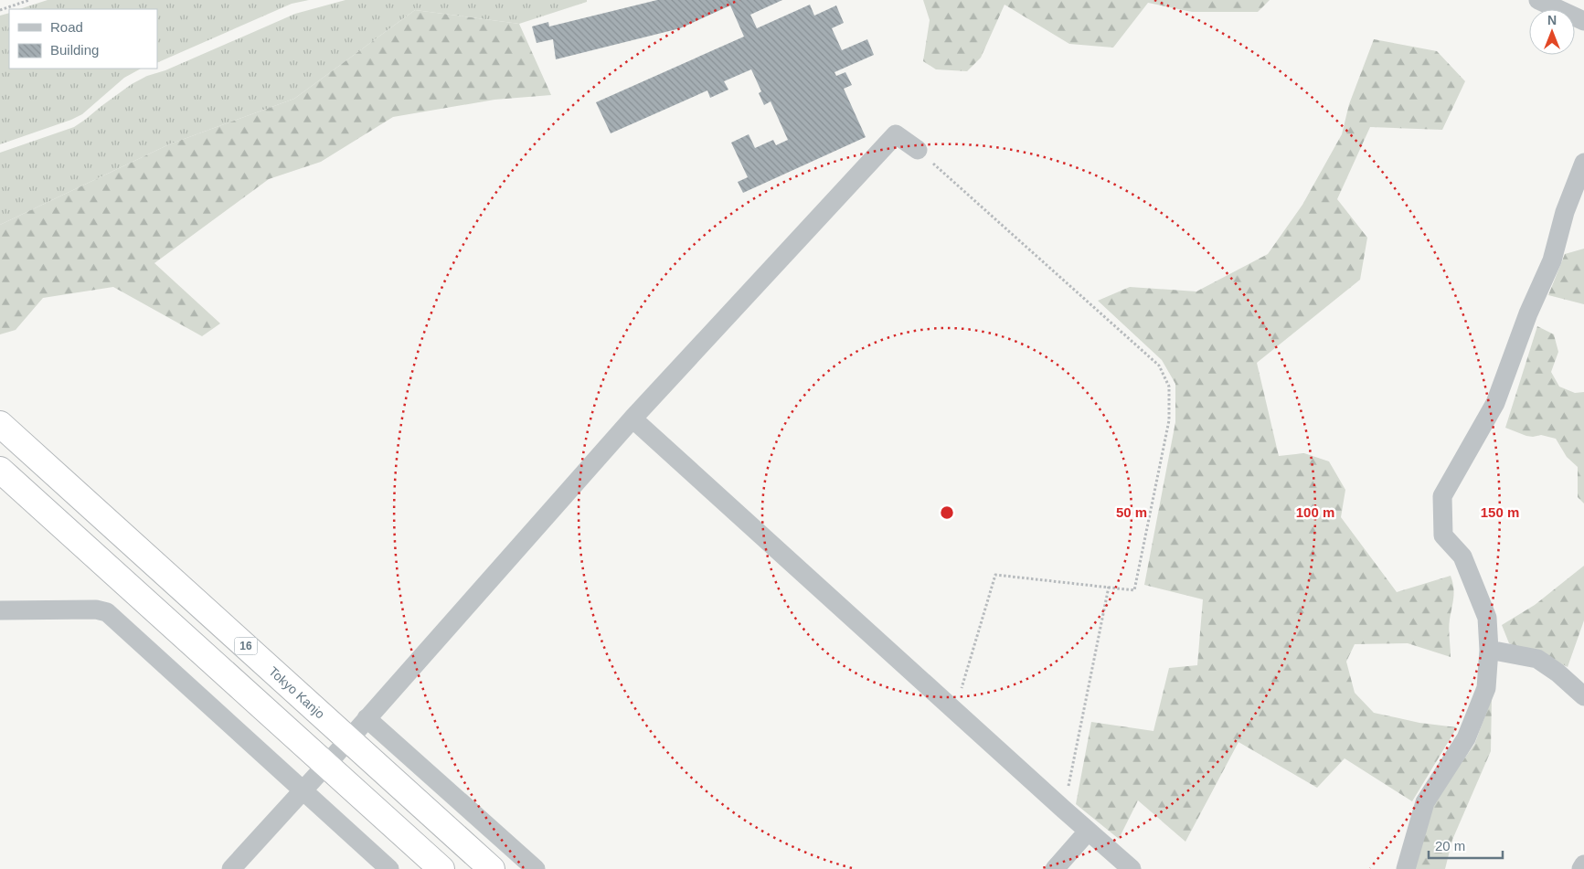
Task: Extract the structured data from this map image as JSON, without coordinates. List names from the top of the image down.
{
  "streets": {
    "highway": ["16", "Tokyo Kanjo"]
  },
  "legend": ["Road", "Building"],
  "scale_bar": "20 m",
  "north": "top",
  "rings": ["50 m", "100 m", "150 m"]
}
